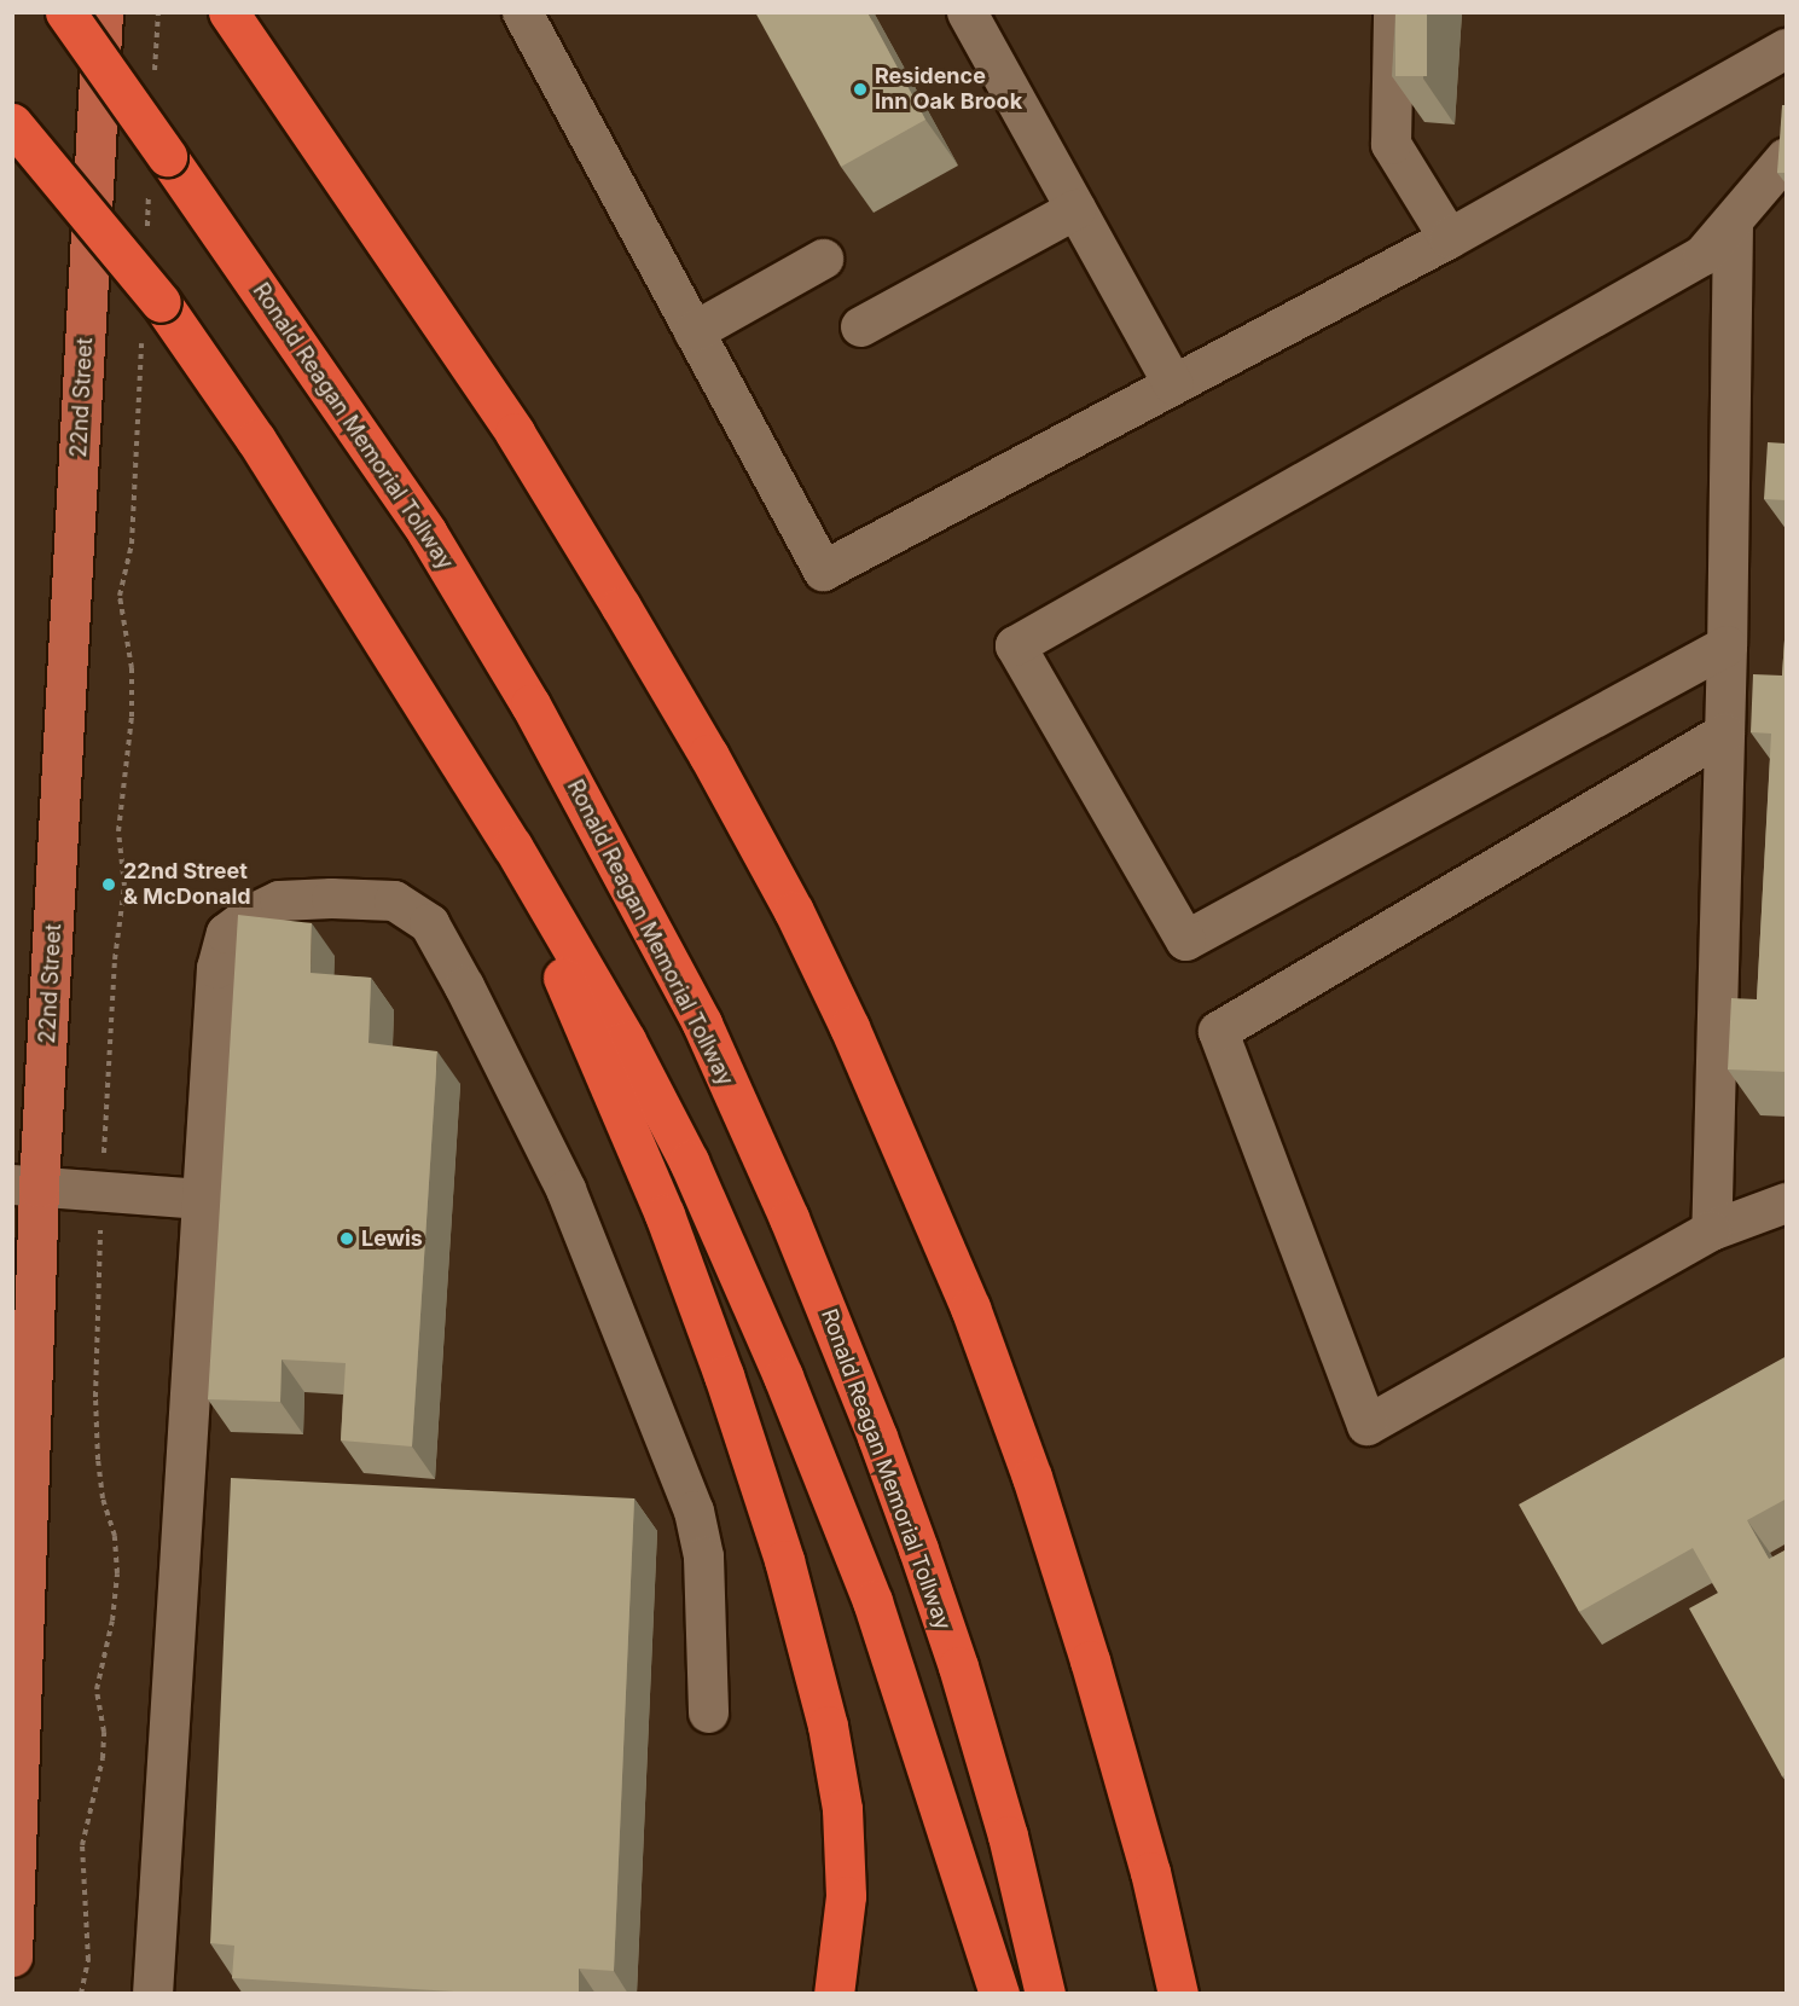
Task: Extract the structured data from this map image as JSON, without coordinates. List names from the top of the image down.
{
  "streets": {
    "highway": ["Ronald Reagan Memorial Tollway"],
    "main road": ["22nd Street"]
  },
  "places": ["Residence Inn Oak Brook", "22nd Street & McDonald", "Lewis"]
}
